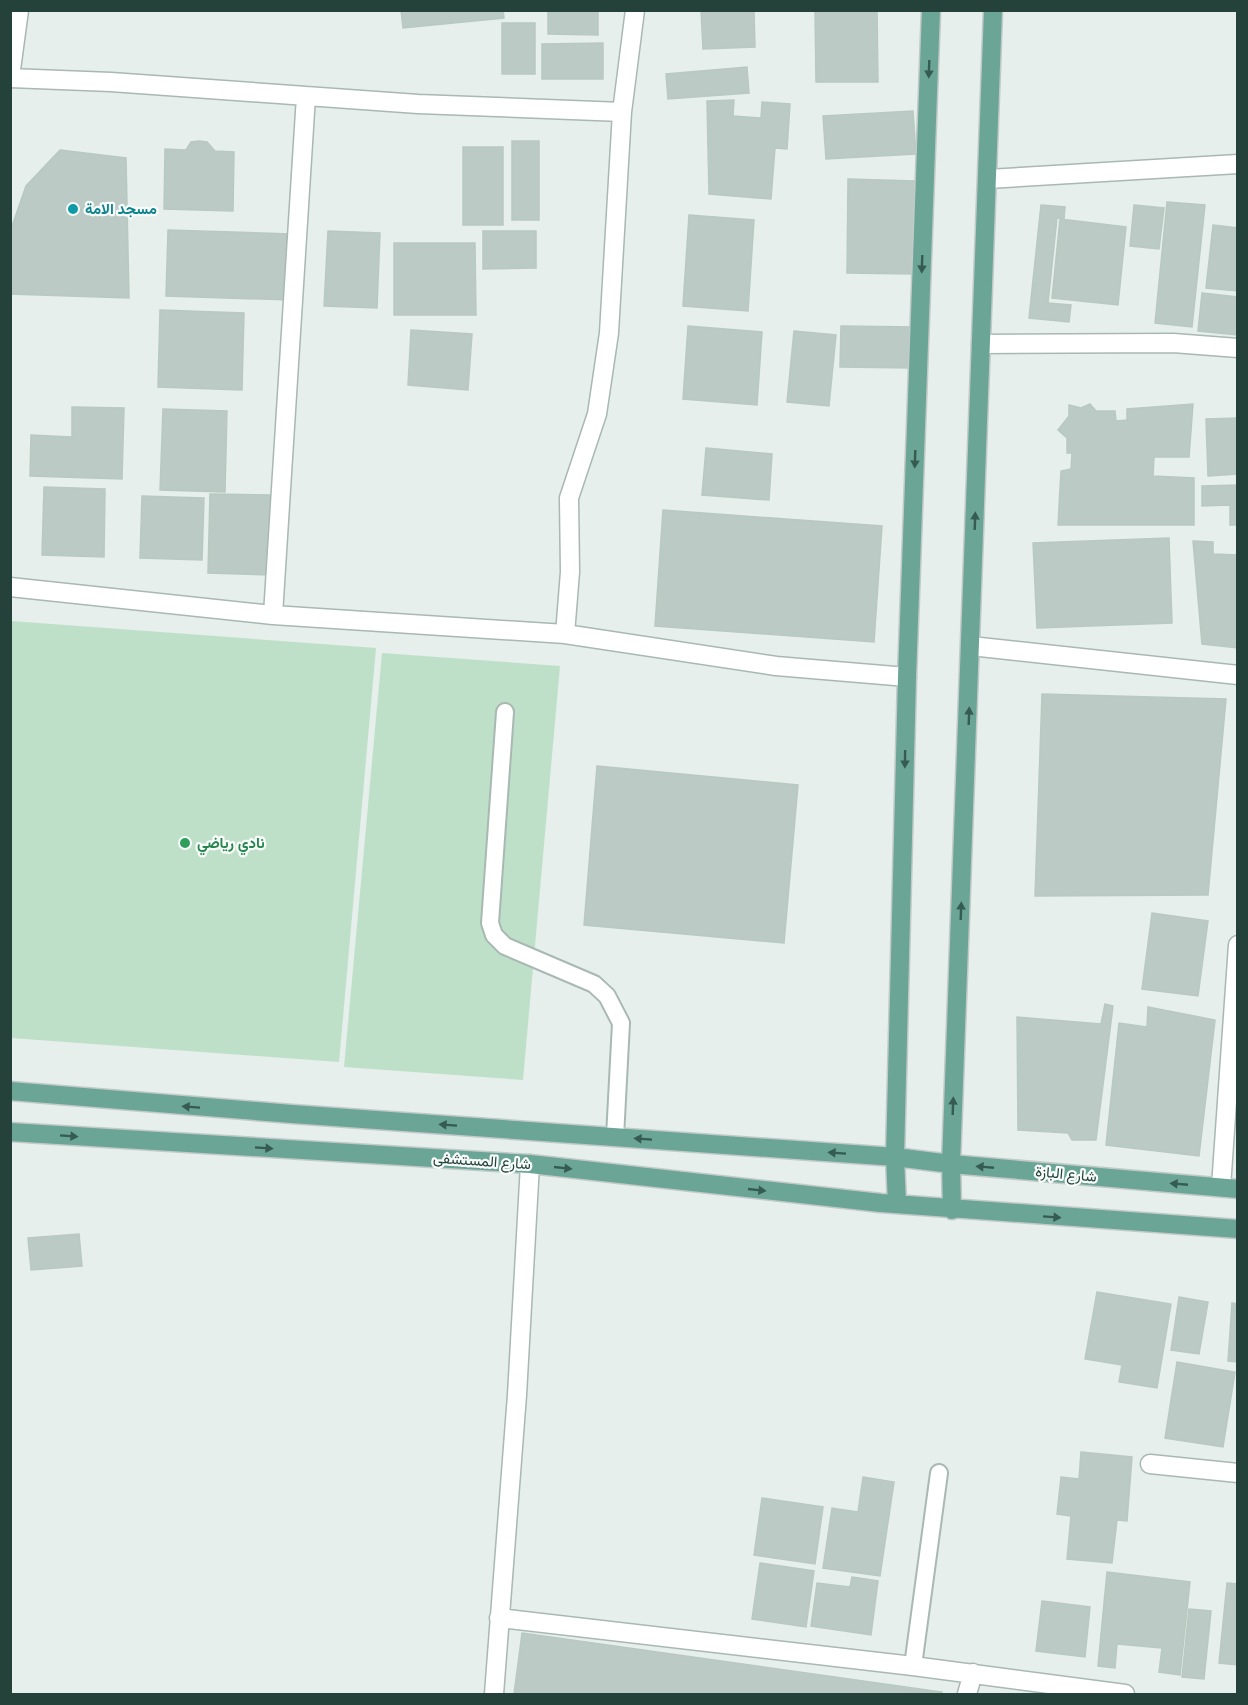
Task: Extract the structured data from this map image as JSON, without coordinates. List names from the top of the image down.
{
  "streets": {
    "main road": ["شارع المستشفى", "شارع البازة"]
  },
  "places": ["مسجد الامة", "نادي رياضي"]
}
